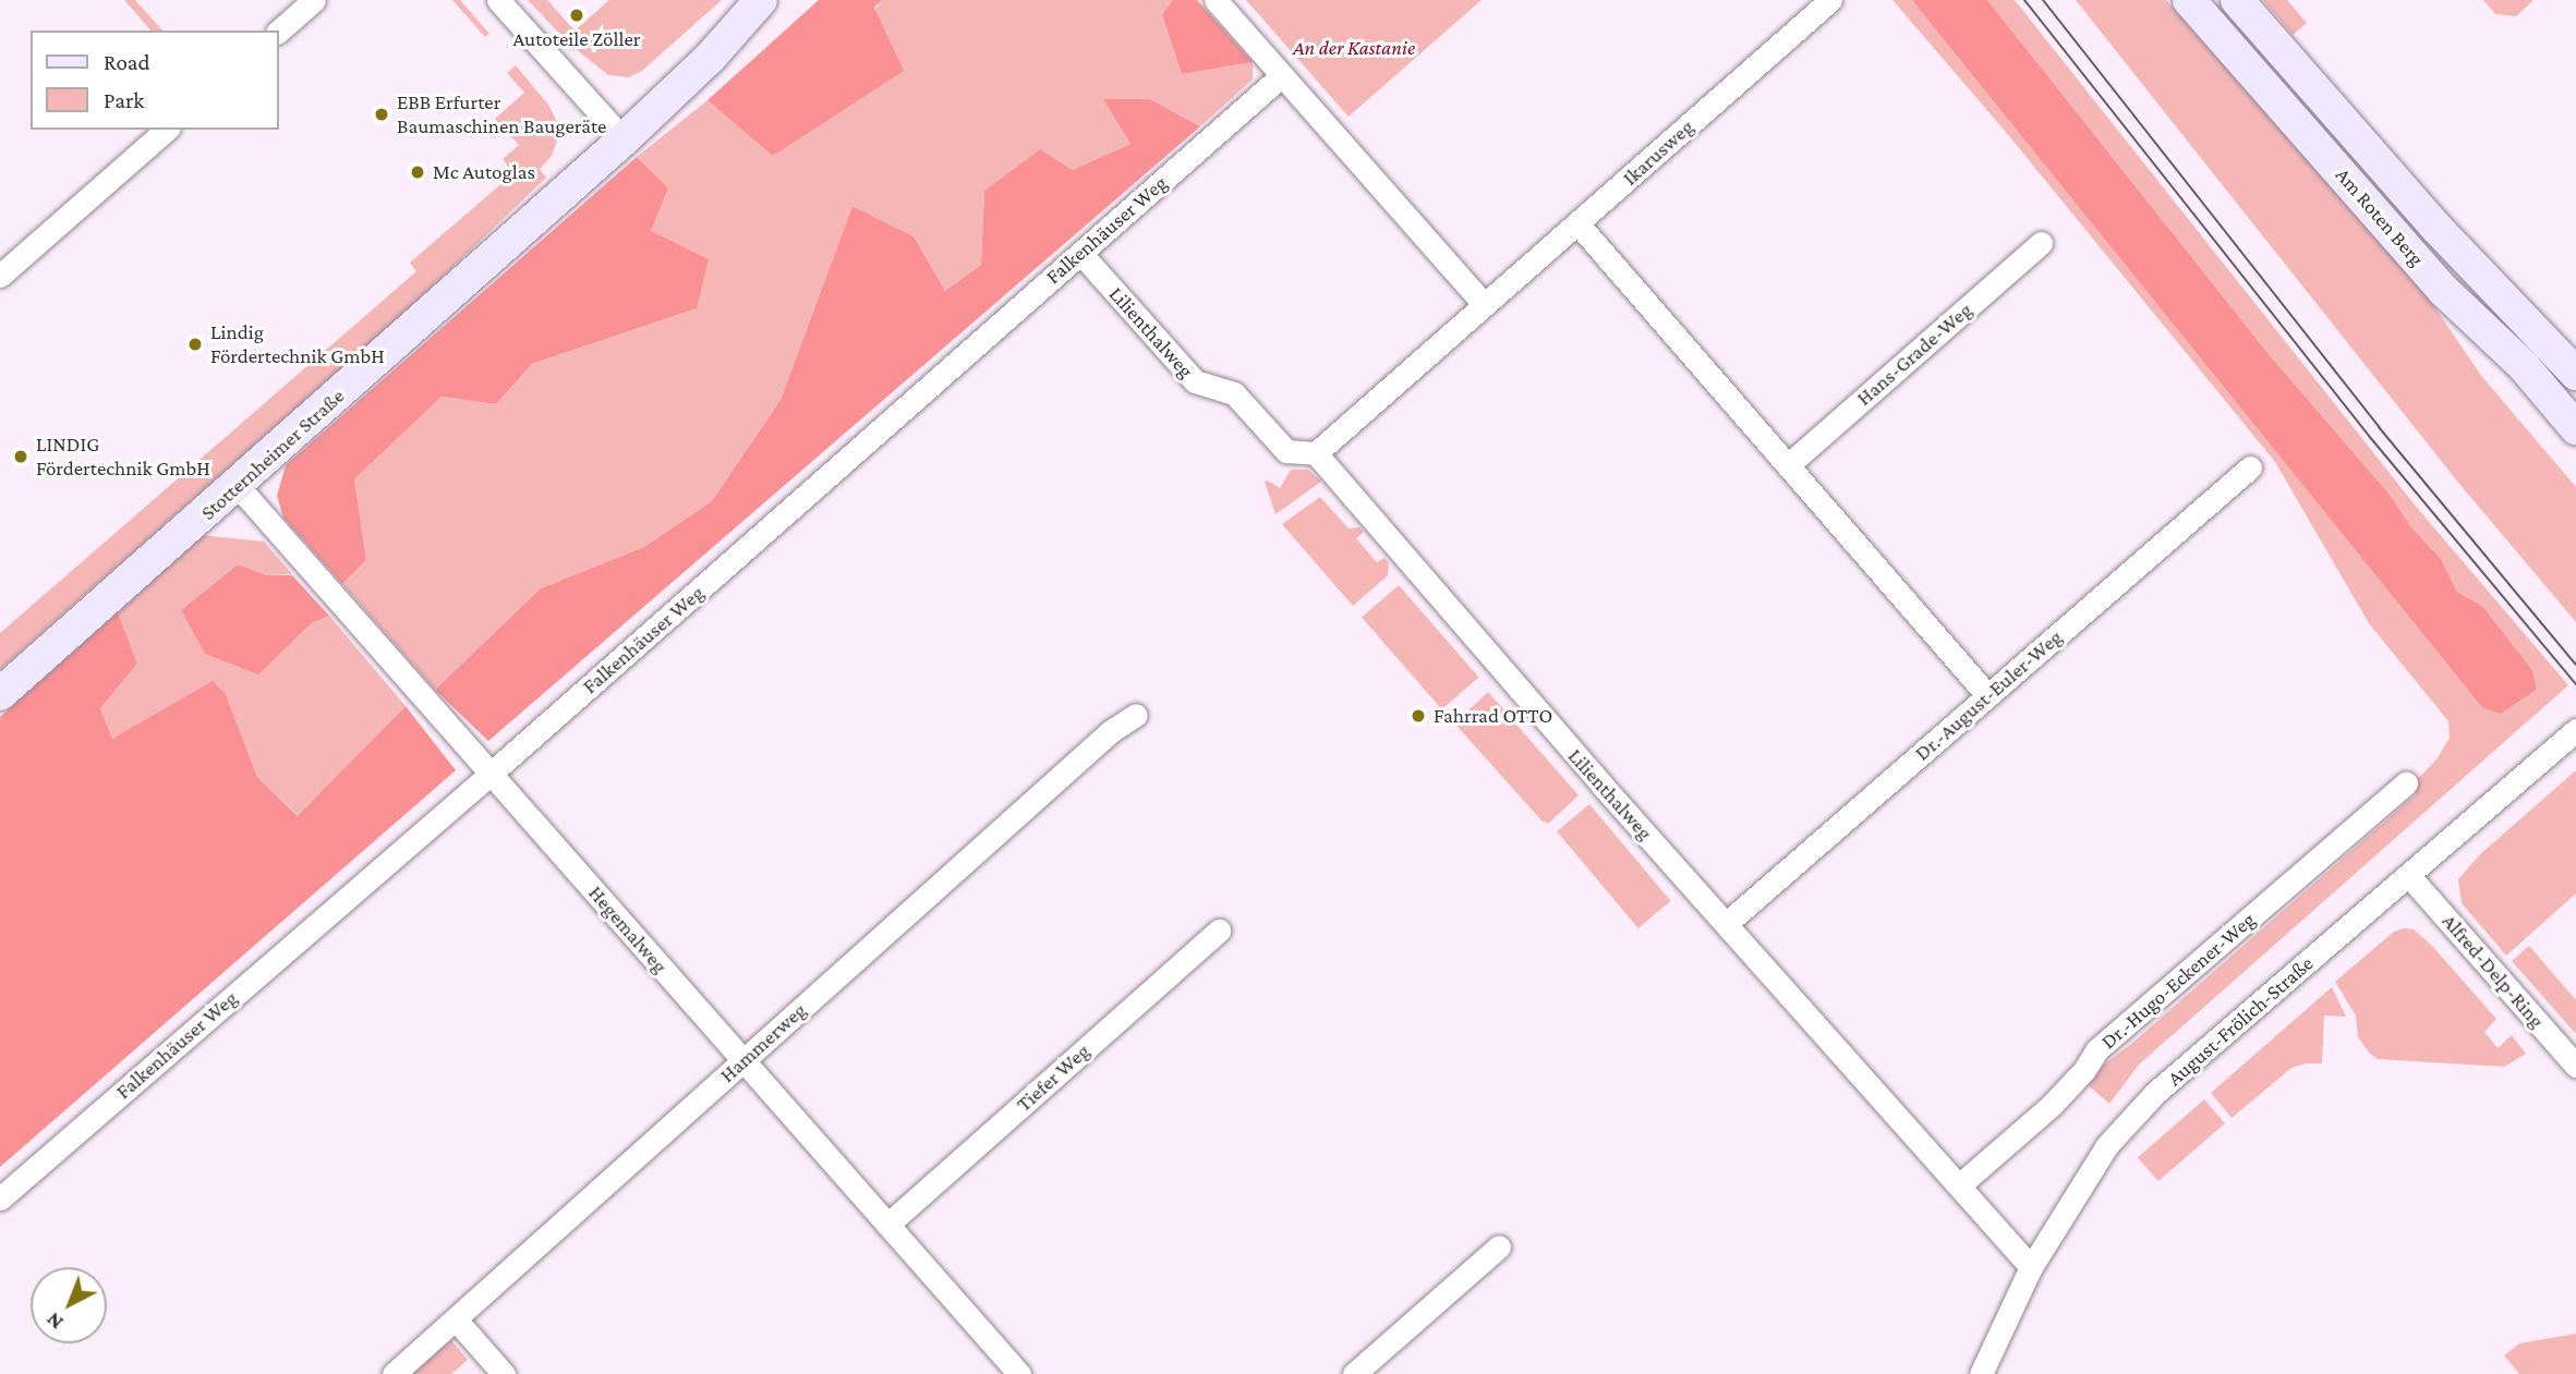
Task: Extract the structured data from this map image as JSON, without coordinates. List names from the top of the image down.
{
  "streets": {
    "main road": ["Am Roten Berg", "Stotternheimer Straße"],
    "street": [
      "Ikarusweg",
      "Falkenhäuser Weg",
      "Lilienthalweg",
      "Hans-Grade-Weg",
      "Dr.-August-Euler-Weg",
      "Hegemalweg",
      "Alfred-Delp-Ring",
      "Dr.-Hugo-Eckener-Weg",
      "August-Frölich-Straße",
      "Hammerweg",
      "Tiefer Weg"
    ]
  },
  "crossings": [
    ["Ikarusweg", "Lilienthalweg"],
    ["Falkenhäuser Weg", "Lilienthalweg"],
    ["Falkenhäuser Weg", "Hegemalweg"],
    ["Lilienthalweg", "Dr.-August-Euler-Weg"],
    ["Lilienthalweg", "Dr.-Hugo-Eckener-Weg"],
    ["Lilienthalweg", "August-Frölich-Straße"],
    ["Stotternheimer Straße", "Hegemalweg"],
    ["Hegemalweg", "Hammerweg"],
    ["Hegemalweg", "Tiefer Weg"],
    ["Alfred-Delp-Ring", "August-Frölich-Straße"]
  ],
  "parks": ["An der Kastanie"],
  "places": [
    "Autoteile Zöller",
    "EBB Erfurter Baumaschinen Baugeräte",
    "Mc Autoglas",
    "Lindig Fördertechnik GmbH",
    "LINDIG Fördertechnik GmbH",
    "Fahrrad OTTO"
  ],
  "legend": ["Road", "Park"],
  "north": "bottom left"
}
